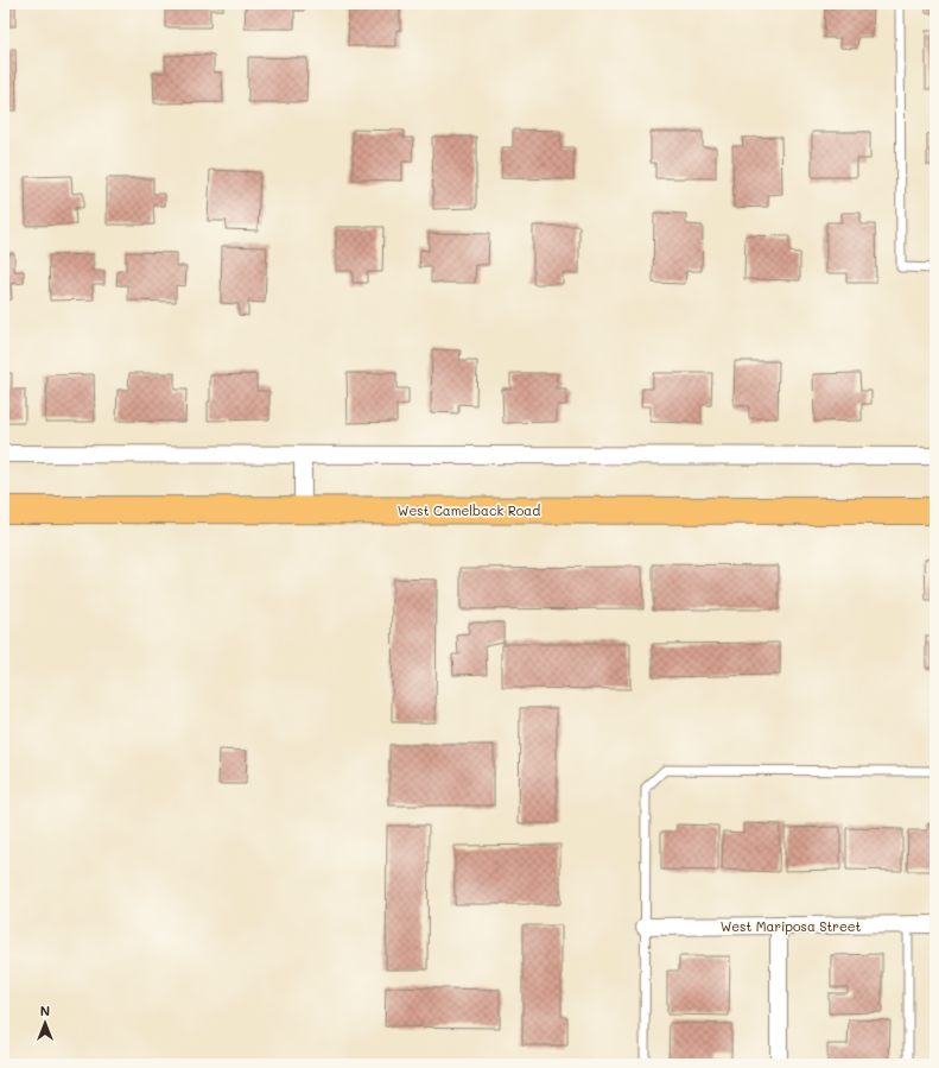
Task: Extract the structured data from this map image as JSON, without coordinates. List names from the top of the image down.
{
  "streets": {
    "main road": ["West Camelback Road"],
    "street": ["West Mariposa Street"]
  },
  "north": "top"
}
